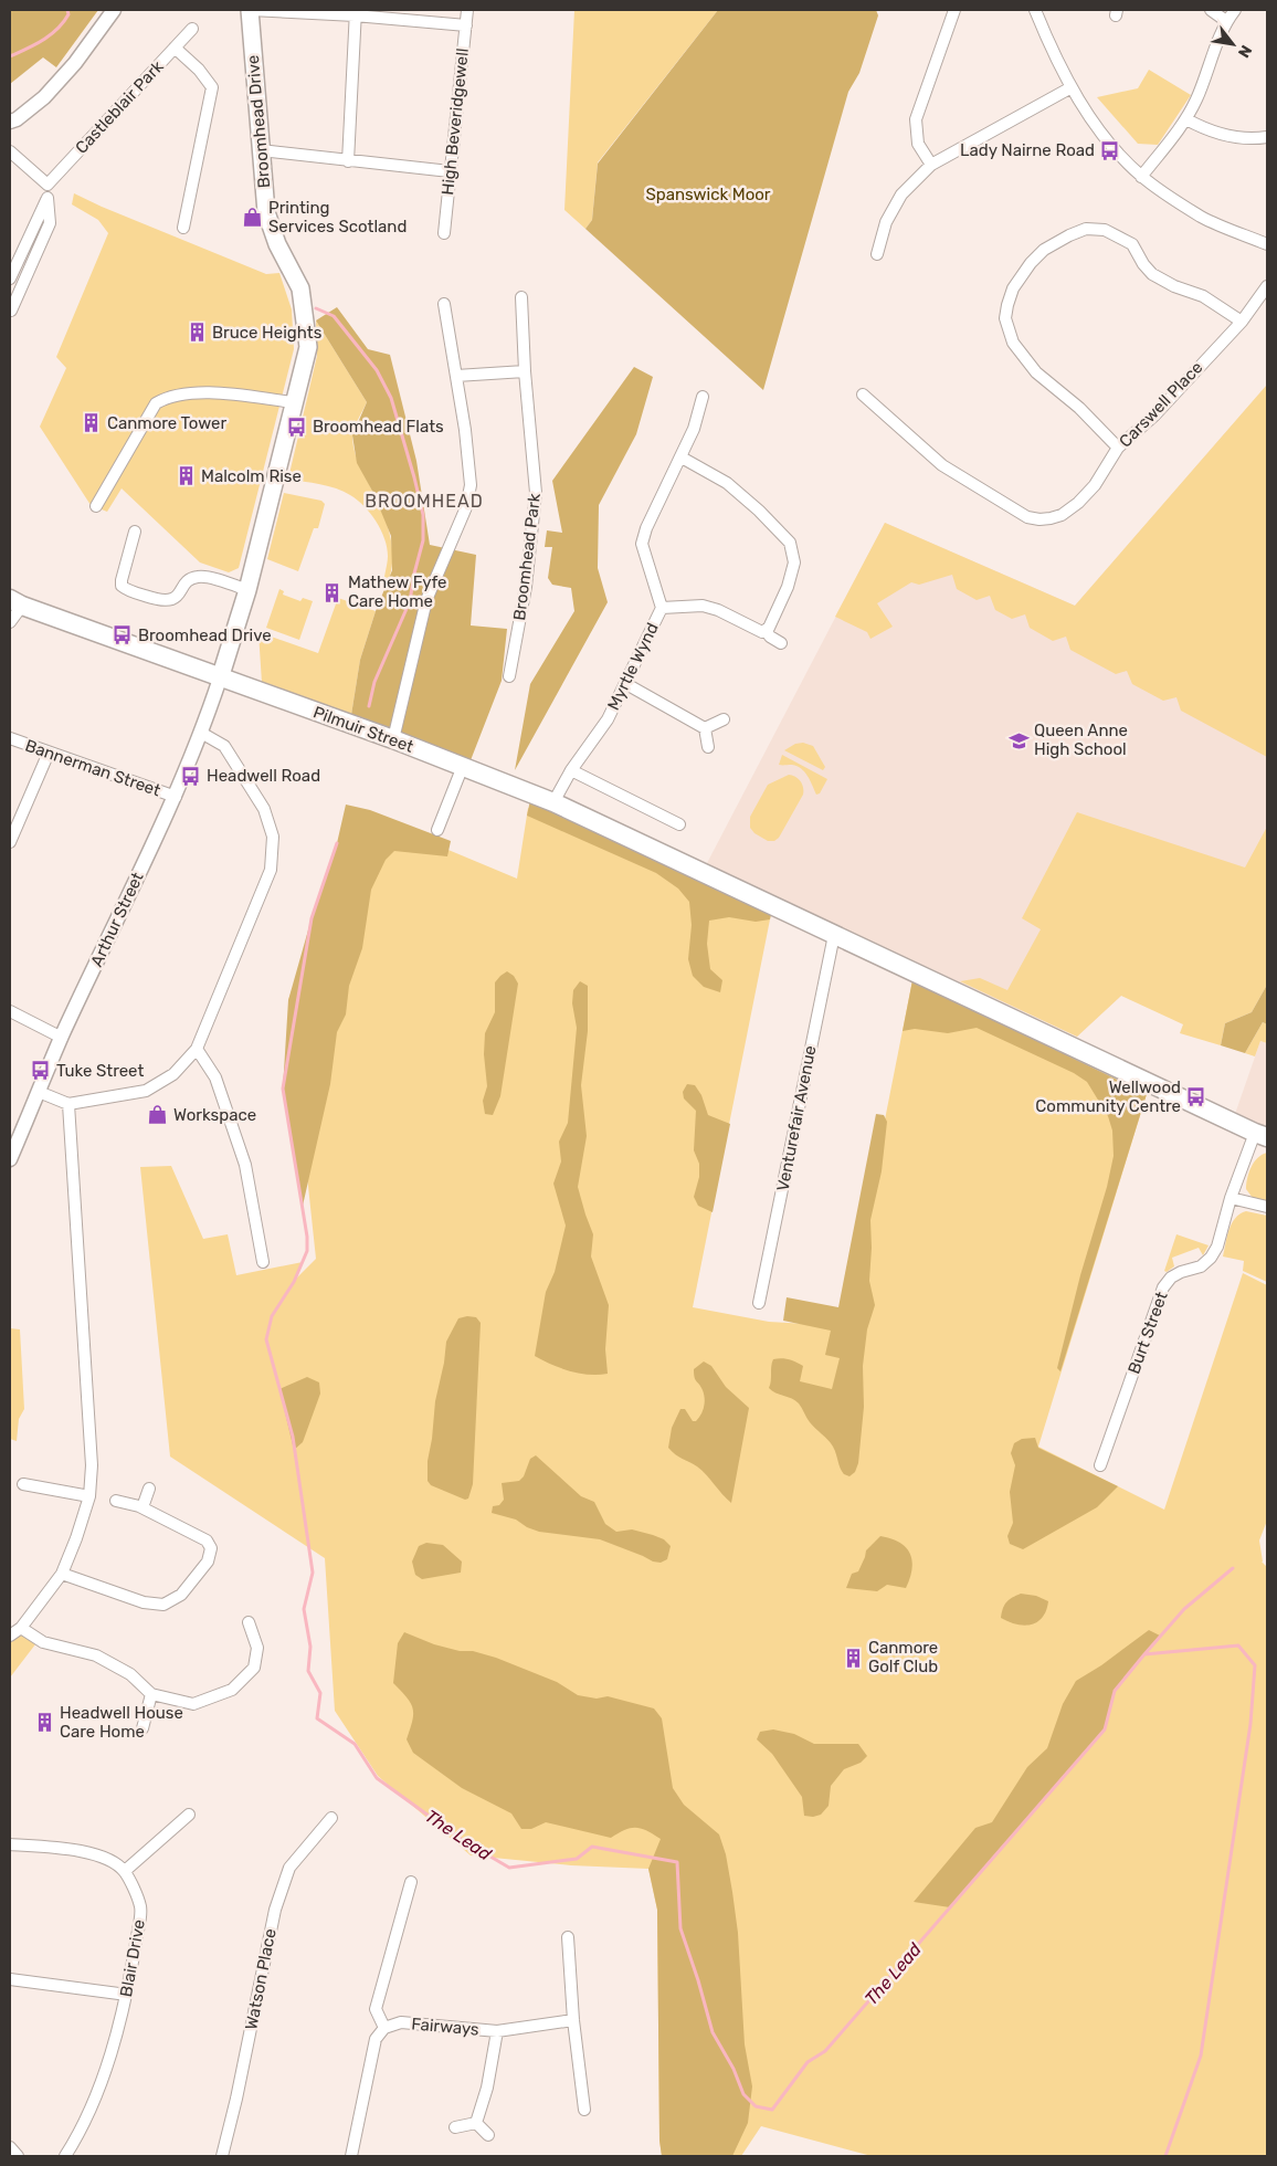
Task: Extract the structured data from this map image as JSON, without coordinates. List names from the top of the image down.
{
  "streets": {
    "main road": ["Broomhead Drive", "Pilmuir Street"],
    "street": [
      "Castleblair Park",
      "High Beveridgewell",
      "Carswell Place",
      "Broomhead Park",
      "Myrtle Wynd",
      "Bannerman Street",
      "Arthur Street",
      "Venturefair Avenue",
      "Burt Street",
      "Blair Drive",
      "Watson Place",
      "Fairways"
    ]
  },
  "crossings": [
    ["Broomhead Drive", "Pilmuir Street"],
    ["Broomhead Drive", "Arthur Street"],
    ["Myrtle Wynd", "Pilmuir Street"],
    ["Pilmuir Street", "Arthur Street"],
    ["Pilmuir Street", "Venturefair Avenue"],
    ["Pilmuir Street", "Burt Street"],
    ["Bannerman Street", "Arthur Street"]
  ],
  "districts": ["BROOMHEAD"],
  "water": ["The Lead"],
  "parks": ["Spanswick Moor"],
  "places": {
    "bus stop": [
      "Lady Nairne Road",
      "Broomhead Flats",
      "Broomhead Drive",
      "Headwell Road",
      "Tuke Street",
      "Wellwood Community Centre"
    ],
    "shop": ["Printing Services Scotland", "Workspace"],
    "building": [
      "Bruce Heights",
      "Canmore Tower",
      "Malcolm Rise",
      "Mathew Fyfe Care Home",
      "Canmore Golf Club",
      "Headwell House Care Home"
    ],
    "school or university": ["Queen Anne High School"]
  },
  "north": "bottom right"
}
